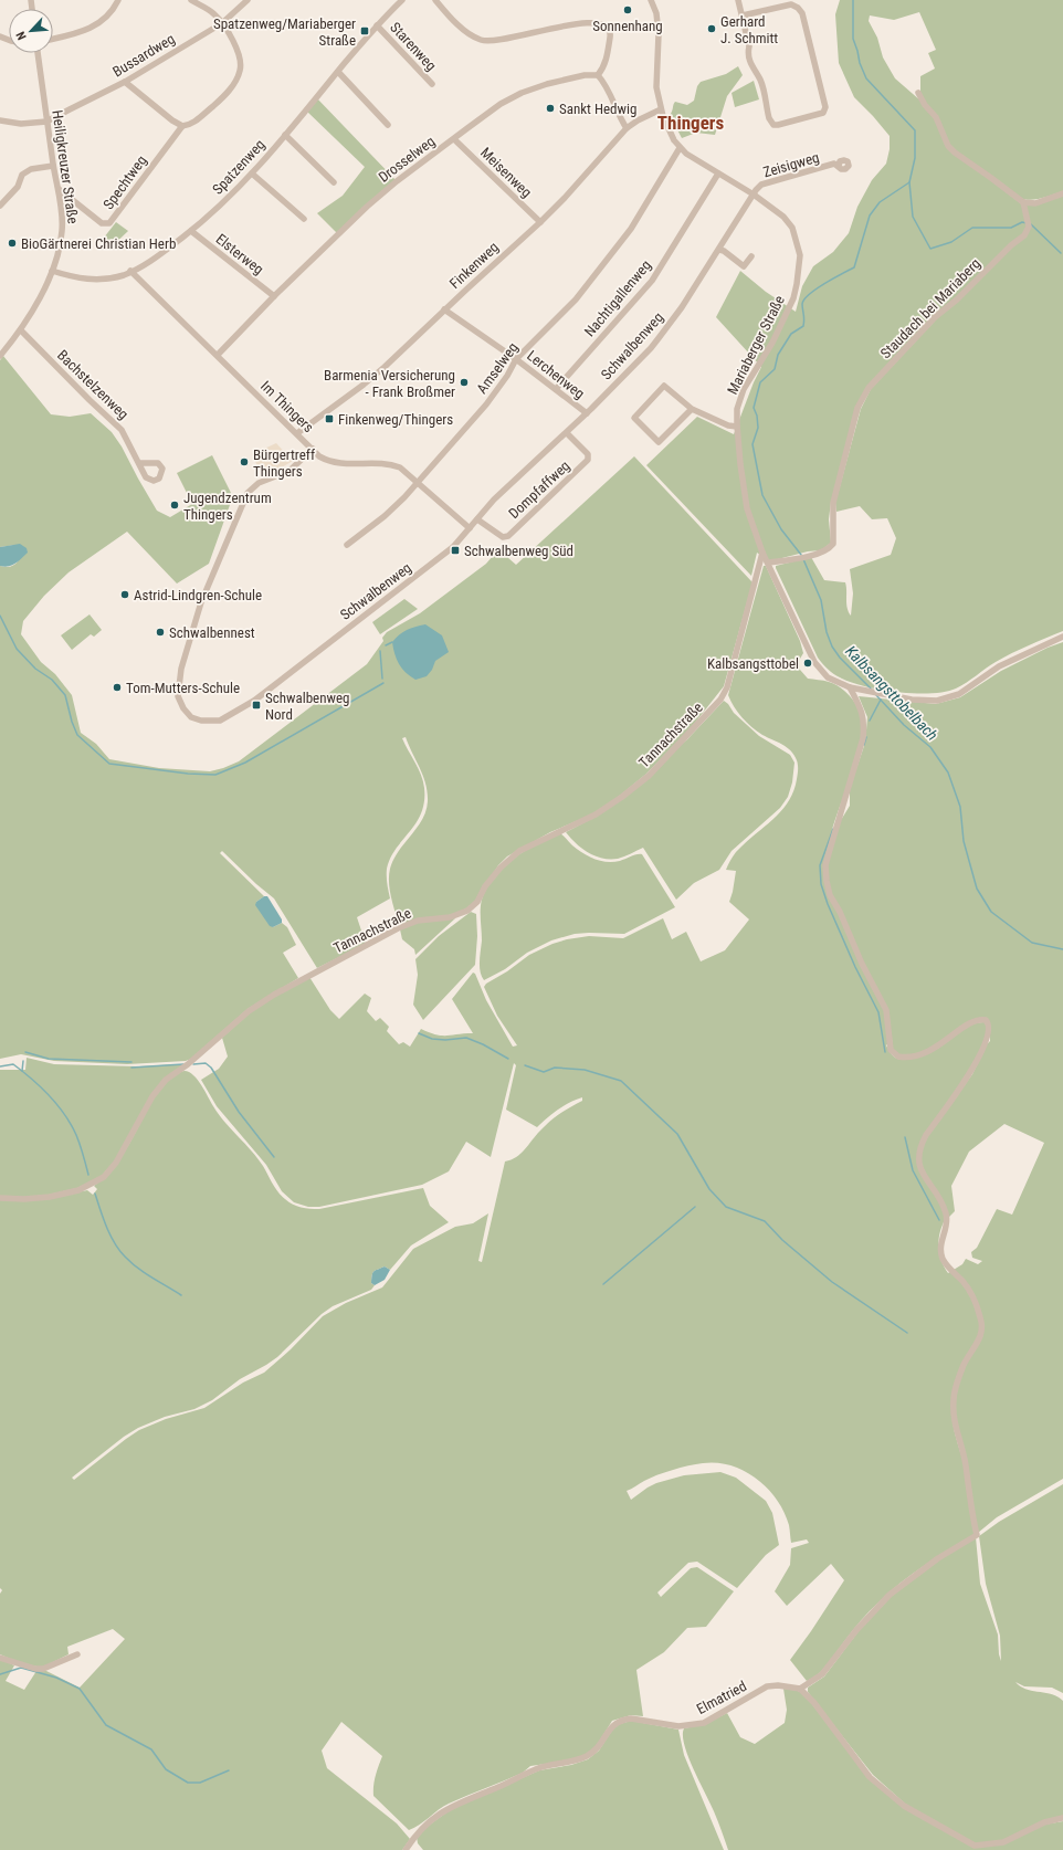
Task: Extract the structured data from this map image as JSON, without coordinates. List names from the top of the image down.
{
  "streets": {
    "street": [
      "Starenweg",
      "Bussardweg",
      "Drosselweg",
      "Zeisigweg",
      "Heiligkreuzer Straße",
      "Spatzenweg",
      "Meisenweg",
      "Spechtweg",
      "Elsterweg",
      "Finkenweg",
      "Nachtigallenweg",
      "Staudach bei Mariaberg",
      "Mariaberger Straße",
      "Schwalbenweg",
      "Amselweg",
      "Lerchenweg",
      "Bachstelzenweg",
      "Im Thingers",
      "Dompfaffweg",
      "Tannachstraße",
      "Elmatried"
    ]
  },
  "crossings": [
    ["Starenweg", "Spatzenweg"],
    ["Bussardweg", "Heiligkreuzer Straße"],
    ["Drosselweg", "Meisenweg"],
    ["Drosselweg", "Elsterweg"],
    ["Drosselweg", "Im Thingers"],
    ["Zeisigweg", "Mariaberger Straße"],
    ["Zeisigweg", "Schwalbenweg"],
    ["Heiligkreuzer Straße", "Spatzenweg"],
    ["Heiligkreuzer Straße", "Spechtweg"],
    ["Heiligkreuzer Straße", "Bachstelzenweg"],
    ["Spatzenweg", "Elsterweg"],
    ["Spatzenweg", "Im Thingers"],
    ["Meisenweg", "Finkenweg"],
    ["Finkenweg", "Mariaberger Straße"],
    ["Finkenweg", "Lerchenweg"],
    ["Finkenweg", "Im Thingers"],
    ["Nachtigallenweg", "Mariaberger Straße"],
    ["Nachtigallenweg", "Lerchenweg"],
    ["Staudach bei Mariaberg", "Mariaberger Straße"],
    ["Mariaberger Straße", "Schwalbenweg"],
    ["Mariaberger Straße", "Amselweg"],
    ["Mariaberger Straße", "Tannachstraße"],
    ["Schwalbenweg", "Lerchenweg"],
    ["Schwalbenweg", "Im Thingers"],
    ["Schwalbenweg", "Dompfaffweg"],
    ["Amselweg", "Lerchenweg"],
    ["Amselweg", "Im Thingers"]
  ],
  "districts": ["Thingers"],
  "water": ["Kalbsangsttobelbach"],
  "places": {
    "other": [
      "Sonnenhang",
      "Gerhard J. Schmitt",
      "Sankt Hedwig",
      "BioGärtnerei Christian Herb",
      "Barmenia Versicherung - Frank Broßmer",
      "Bürgertreff Thingers",
      "Jugendzentrum Thingers",
      "Astrid-Lindgren-Schule",
      "Schwalbennest",
      "Kalbsangsttobel",
      "Tom-Mutters-Schule"
    ],
    "transit": [
      "Spatzenweg/Mariaberger Straße",
      "Finkenweg/Thingers",
      "Schwalbenweg Süd",
      "Schwalbenweg Nord"
    ]
  },
  "north": "bottom left"
}
